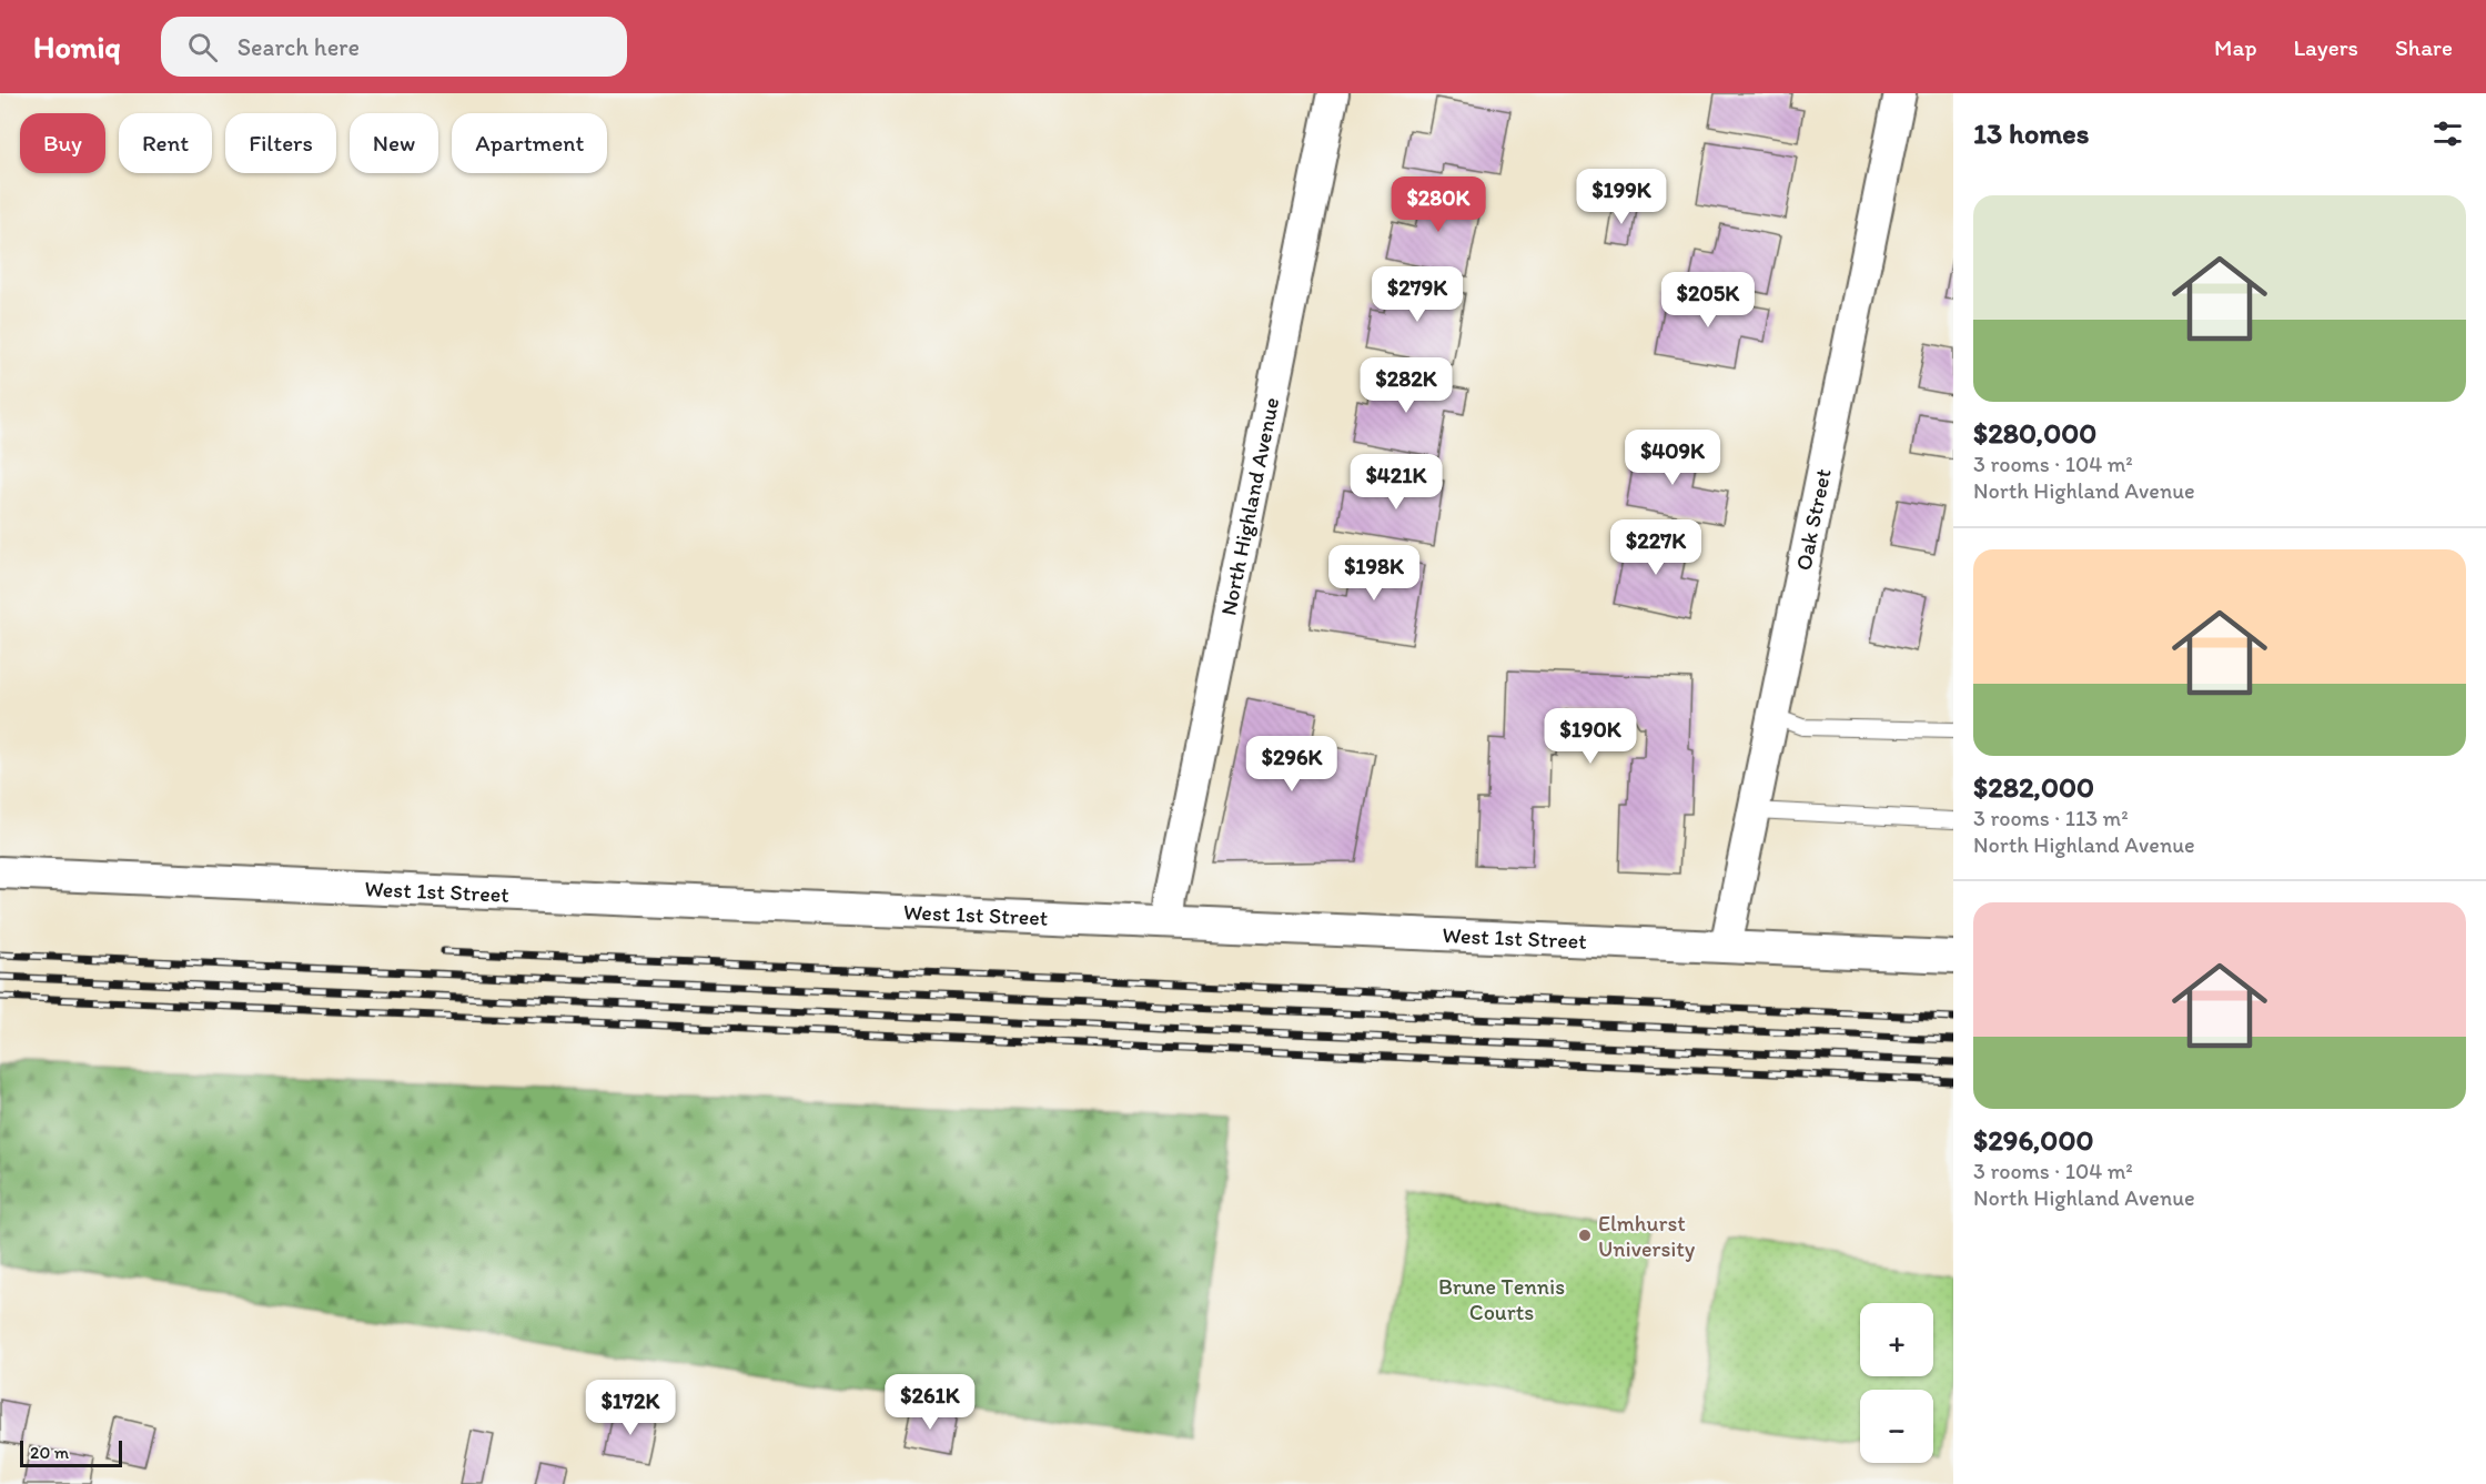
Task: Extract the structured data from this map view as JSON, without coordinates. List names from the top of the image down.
{
  "streets": {
    "street": ["North Highland Avenue", "Oak Street", "West 1st Street"]
  },
  "crossings": [
    ["North Highland Avenue", "West 1st Street"],
    ["Oak Street", "West 1st Street"]
  ],
  "parks": ["Brune Tennis Courts"],
  "places": ["Elmhurst University"],
  "scale_bar": "20 m",
  "page": {
    "header": "Homiq",
    "search": "Search here",
    "nav": ["Map", "Layers", "Share"],
    "heading": "13 homes",
    "chip": [
      "Buy",
      "Rent",
      "Filters",
      "New",
      "Apartment"
    ],
    "price": [
      "$199K",
      "$280K",
      "$279K",
      "$205K",
      "$282K",
      "$409K",
      "$421K",
      "$227K",
      "$198K",
      "$190K",
      "$296K",
      "$261K",
      "$172K"
    ],
    "list": [
      {
        "name": "$280,000",
        "note": "3 rooms · 104 m² · North Highland Avenue"
      },
      {
        "name": "$282,000",
        "note": "3 rooms · 113 m² · North Highland Avenue"
      },
      {
        "name": "$296,000",
        "note": "3 rooms · 104 m² · North Highland Avenue"
      }
    ],
    "map_buttons": ["+", "−"],
    "scale": "20 m"
  }
}
